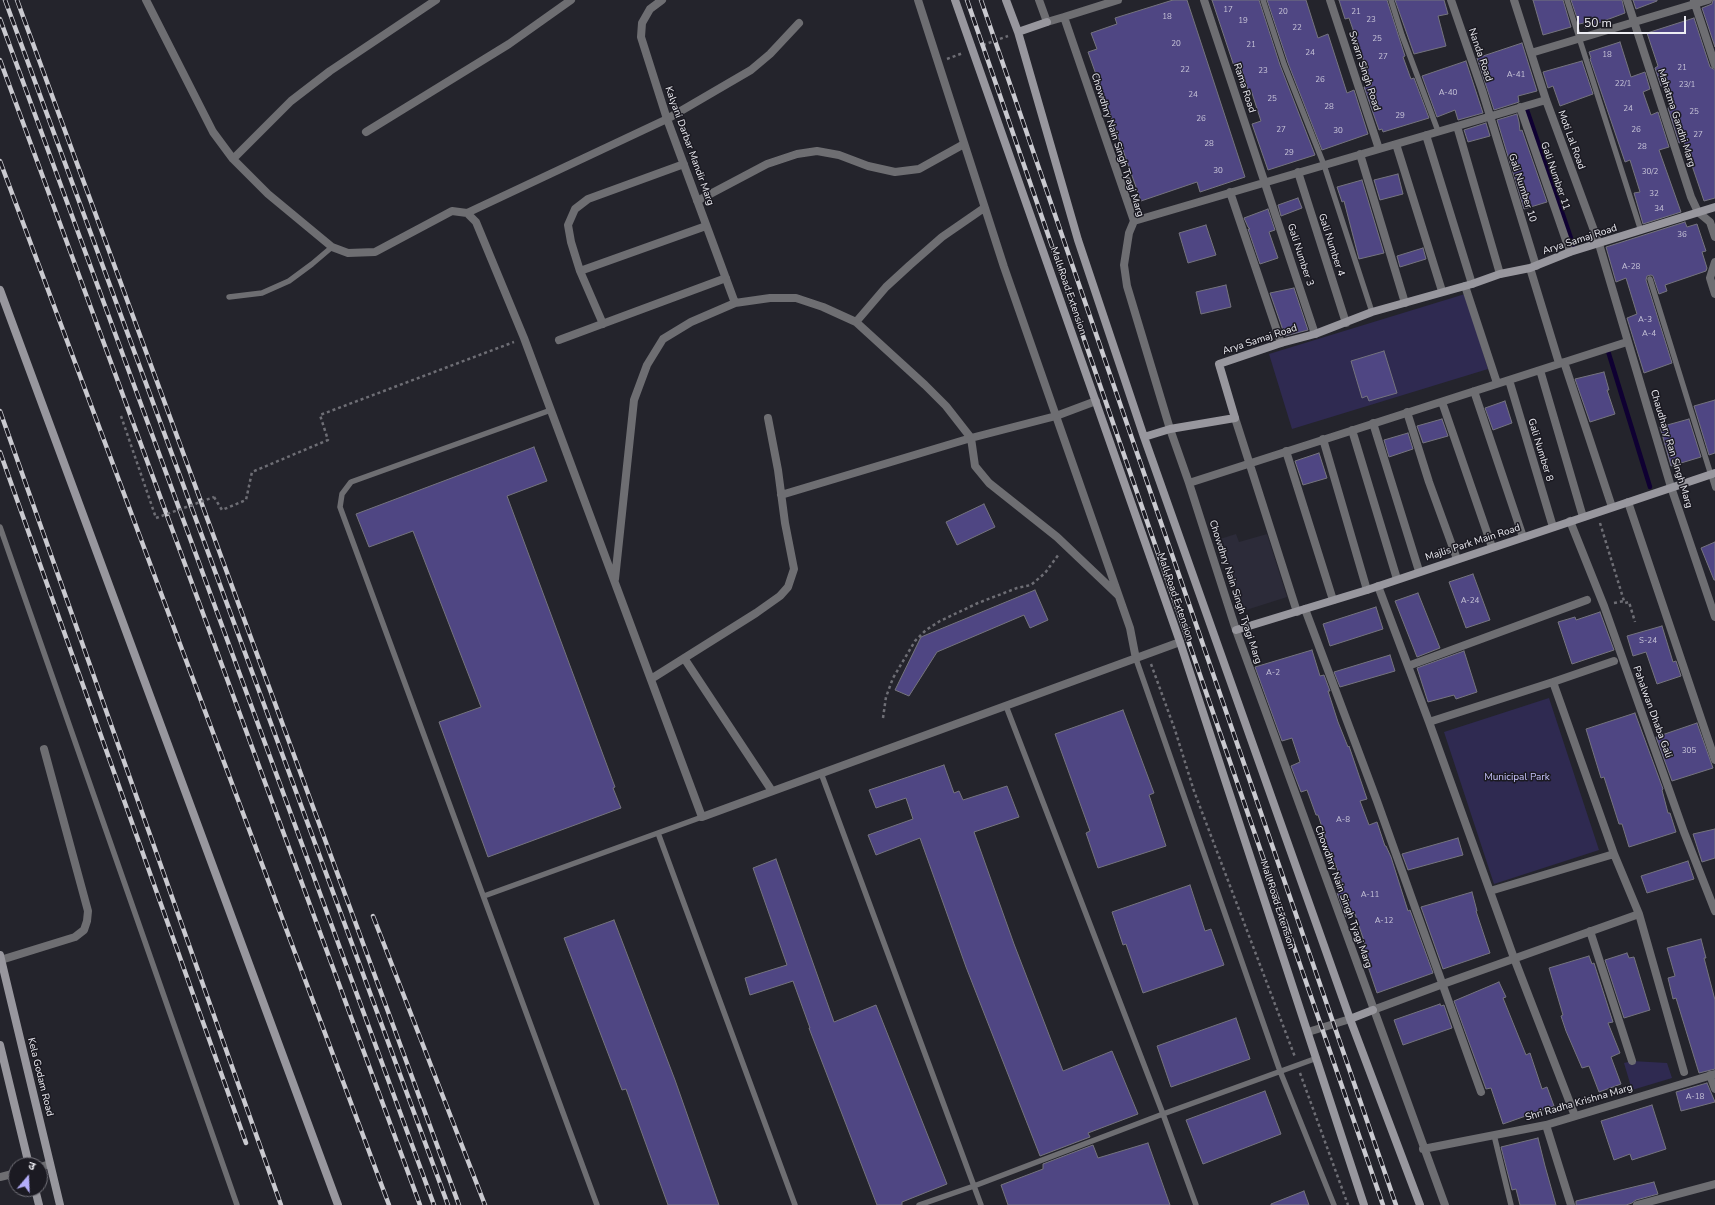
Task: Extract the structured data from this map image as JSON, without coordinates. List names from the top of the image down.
{
  "streets": {
    "main road": [
      "Arya Samaj Road",
      "Mall Road Extension",
      "Majlis Park Main Road",
      "Kela Godam Road"
    ],
    "street": [
      "Nanda Road",
      "Swarn Singh Road",
      "Rama Road",
      "Mahatma Gandhi Marg",
      "Moti Lal Road",
      "Chowdhry Nain Singh Tyagi Marg",
      "Kalyani Darbar Mandir Marg",
      "Gali Number 11",
      "Gali Number 10",
      "Gali Number 4",
      "Gali Number 3",
      "Chaudhary Ran Singh Marg",
      "Gali Number 8",
      "Pahalwan Dhaba Gali",
      "Shri Radha Krishna Marg"
    ]
  },
  "crossings": [
    ["Nanda Road", "Gali Number 10"],
    ["Rama Road", "Gali Number 3"],
    ["Mahatma Gandhi Marg", "Arya Samaj Road"],
    ["Moti Lal Road", "Arya Samaj Road"],
    ["Moti Lal Road", "Chaudhary Ran Singh Marg"],
    ["Chowdhry Nain Singh Tyagi Marg", "Majlis Park Main Road"],
    ["Chowdhry Nain Singh Tyagi Marg", "Shri Radha Krishna Marg"],
    ["Gali Number 11", "Arya Samaj Road"],
    ["Gali Number 10", "Arya Samaj Road"],
    ["Gali Number 10", "Majlis Park Main Road"],
    ["Arya Samaj Road", "Gali Number 4"],
    ["Arya Samaj Road", "Gali Number 3"],
    ["Arya Samaj Road", "Majlis Park Main Road"],
    ["Chaudhary Ran Singh Marg", "Majlis Park Main Road"],
    ["Gali Number 8", "Majlis Park Main Road"],
    ["Majlis Park Main Road", "Pahalwan Dhaba Gali"]
  ],
  "parks": ["Municipal Park"],
  "house_numbers": [
    "17",
    "20",
    "21",
    "18",
    "23",
    "19",
    "22",
    "25",
    "20",
    "21",
    "24",
    "18",
    "27",
    "21",
    "22",
    "23",
    "A-41",
    "26",
    "22/1",
    "23/1",
    "A-40",
    "24",
    "25",
    "28",
    "24",
    "25",
    "29",
    "26",
    "27",
    "26",
    "30",
    "27",
    "28",
    "28",
    "29",
    "30",
    "30/2",
    "32",
    "34",
    "36",
    "A-28",
    "A-3",
    "A-4",
    "A-24",
    "S-24",
    "A-2",
    "305",
    "A-8",
    "A-11",
    "A-12",
    "A-18"
  ],
  "scale_bar": "50 m",
  "north": "top"
}
